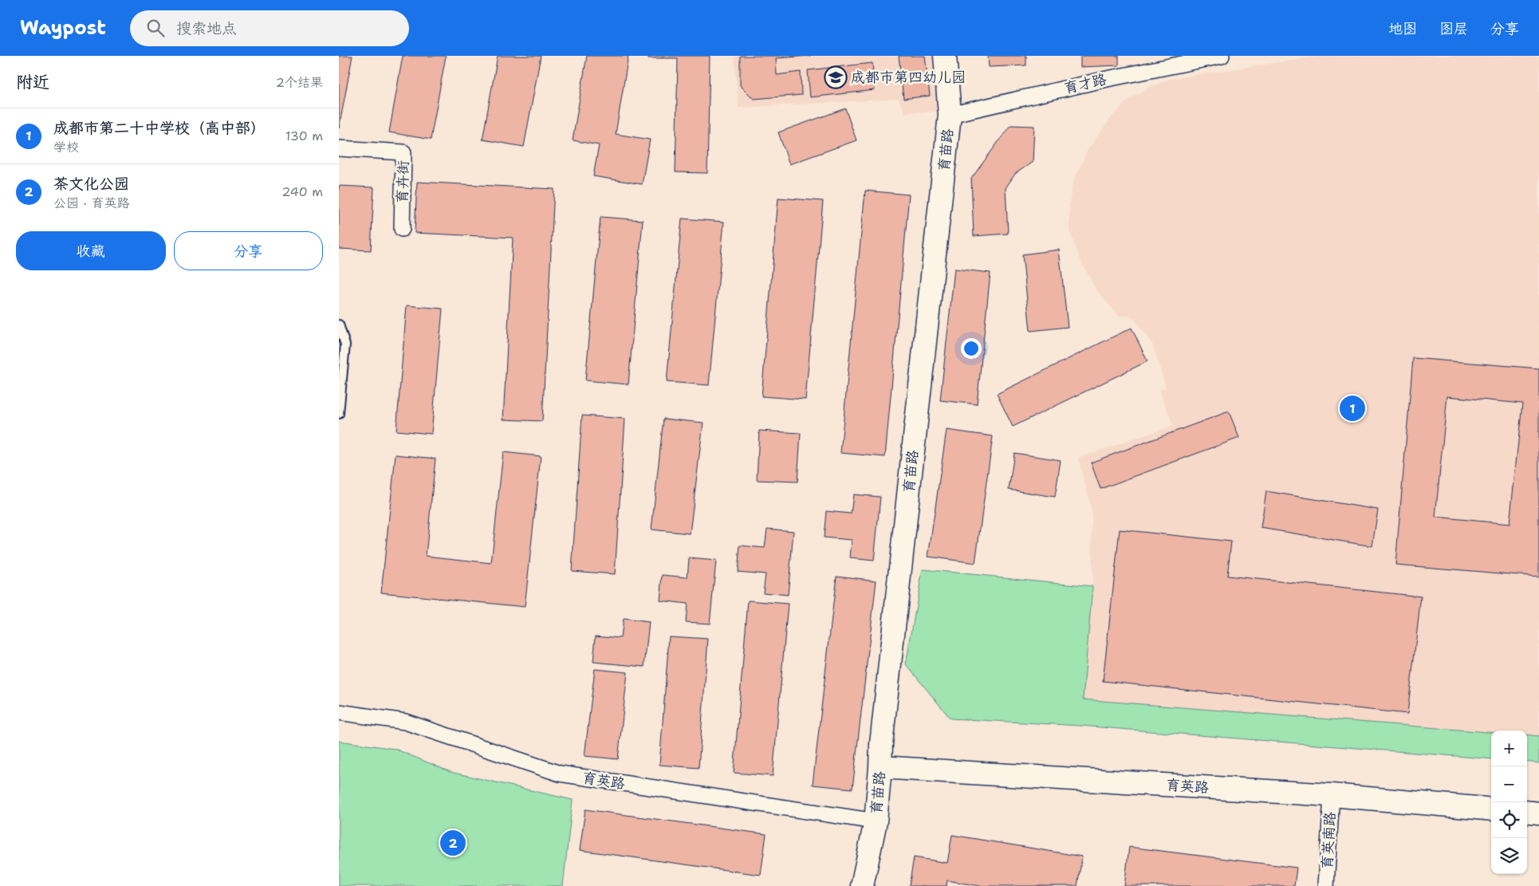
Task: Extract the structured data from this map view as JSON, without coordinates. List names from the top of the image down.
{
  "streets": {
    "street": [
      "育才路",
      "育苗路",
      "育卉街",
      "育英路",
      "育英南路"
    ]
  },
  "crossings": [
    ["育才路", "育苗路"],
    ["育苗路", "育英路"],
    ["育英路", "育英南路"]
  ],
  "places": {
    "school or university": ["成都市第四幼儿园"]
  },
  "page": {
    "header": "Waypost",
    "search": "搜索地点",
    "nav": ["地图", "图层", "分享"],
    "heading": ["附近", "2个结果"],
    "list": [
      {
        "mark": "1",
        "name": "成都市第二十中学校（高中部）",
        "note": "学校",
        "value": "130 m"
      },
      {
        "mark": "2",
        "name": "茶文化公园",
        "note": "公园 · 育英路",
        "value": "240 m"
      }
    ],
    "buttons": ["收藏", "分享"],
    "pins": ["1", "2"],
    "map_buttons": ["+", "−"]
  }
}
